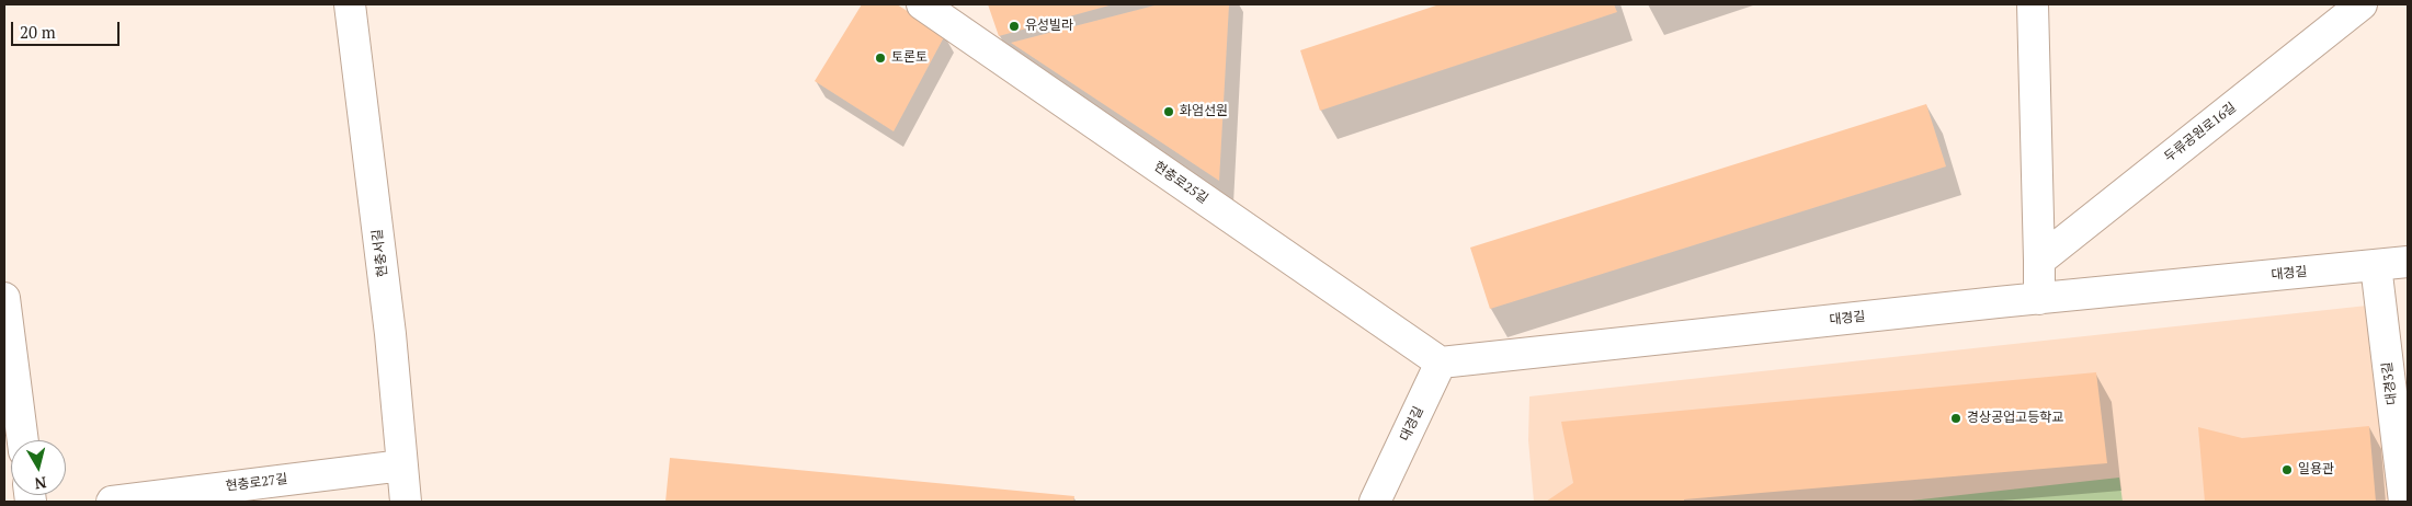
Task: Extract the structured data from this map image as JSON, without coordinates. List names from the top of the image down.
{
  "streets": {
    "street": [
      "두류공원로16길",
      "현충로25길",
      "현충서길",
      "대경길",
      "대경3길",
      "현충로27길"
    ]
  },
  "crossings": [
    ["현충로25길", "대경길"],
    ["현충서길", "현충로27길"],
    ["대경길", "대경3길"]
  ],
  "places": [
    "유성빌라",
    "토론토",
    "화엄선원",
    "경상공업고등학교",
    "일용관"
  ],
  "scale_bar": "20 m",
  "north": "bottom"
}
